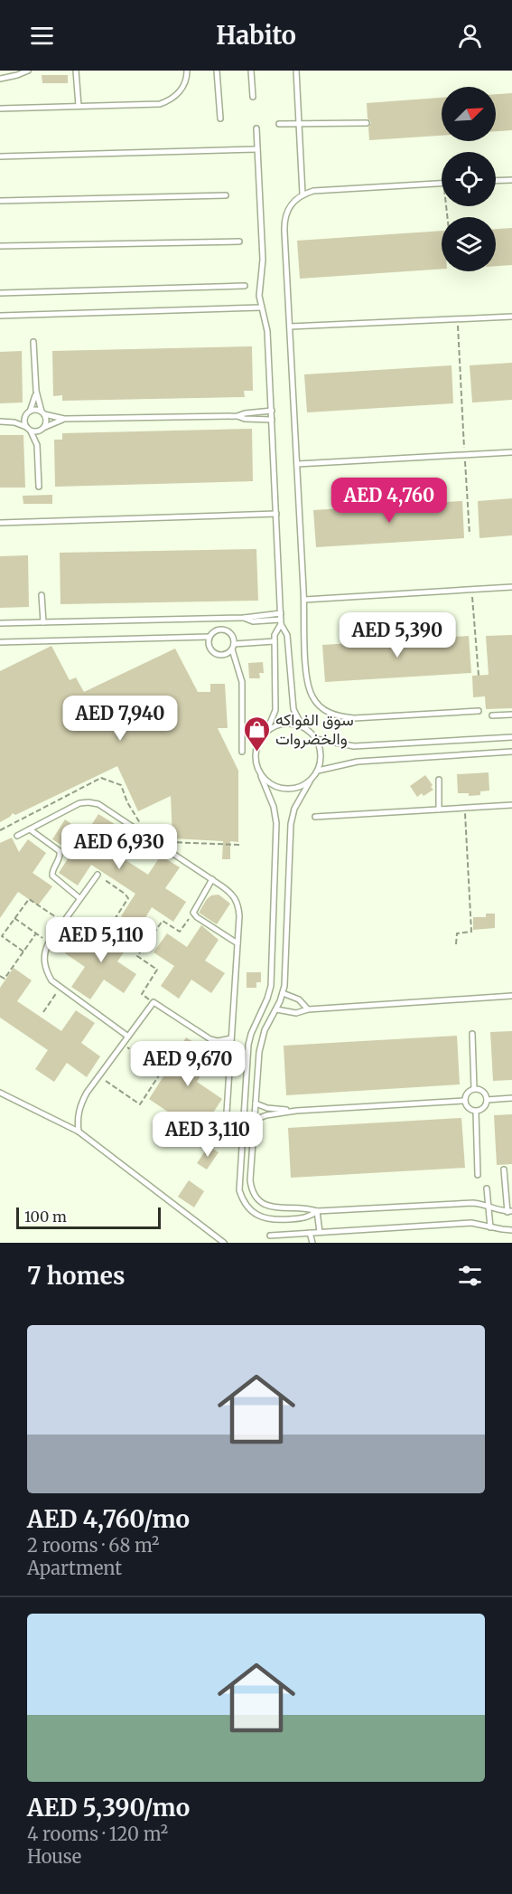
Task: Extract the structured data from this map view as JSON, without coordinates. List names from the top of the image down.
{
  "places": {
    "shop": ["سوق الفواكه والخضروات"]
  },
  "scale_bar": "100 m",
  "north": "top right",
  "page": {
    "header": "Habito",
    "price": [
      "AED 4,760",
      "AED 5,390",
      "AED 7,940",
      "AED 6,930",
      "AED 5,110",
      "AED 9,670",
      "AED 3,110"
    ],
    "scale": "100 m",
    "heading": "7 homes",
    "list": [
      {
        "name": "AED 4,760/mo",
        "note": "2 rooms · 68 m² · Apartment"
      },
      {
        "name": "AED 5,390/mo",
        "note": "4 rooms · 120 m² · House"
      }
    ]
  }
}
